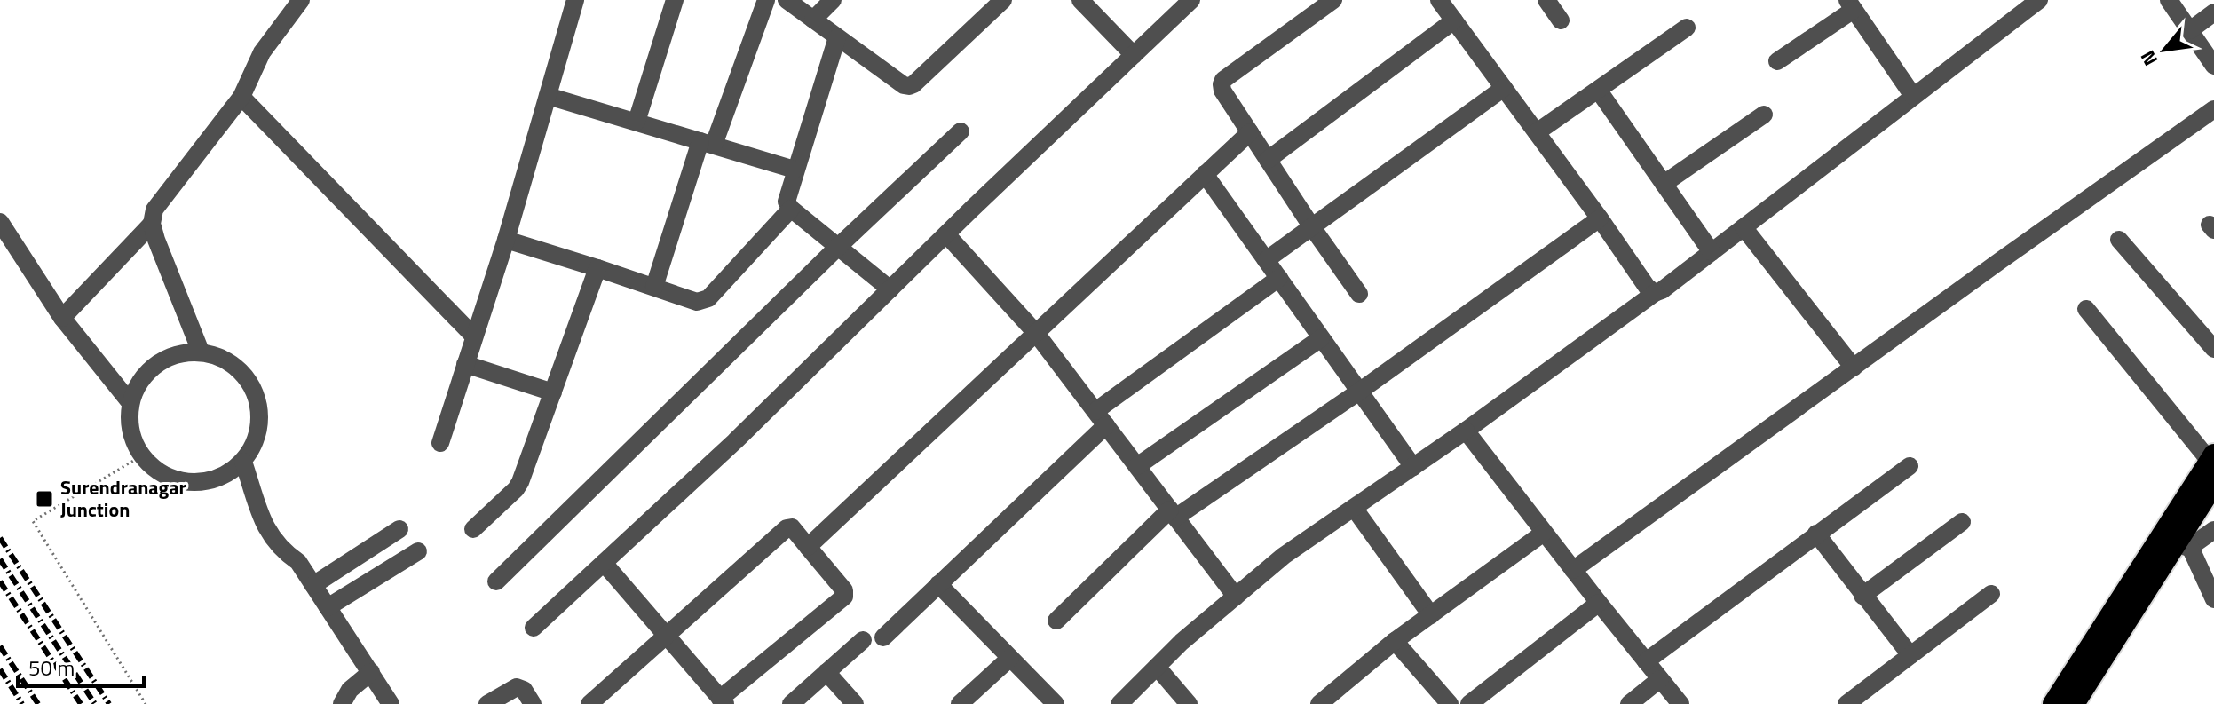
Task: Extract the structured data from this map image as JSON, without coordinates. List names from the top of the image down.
{
  "places": {
    "transit": ["Surendranagar Junction"]
  },
  "scale_bar": "50 m",
  "north": "bottom left"
}
